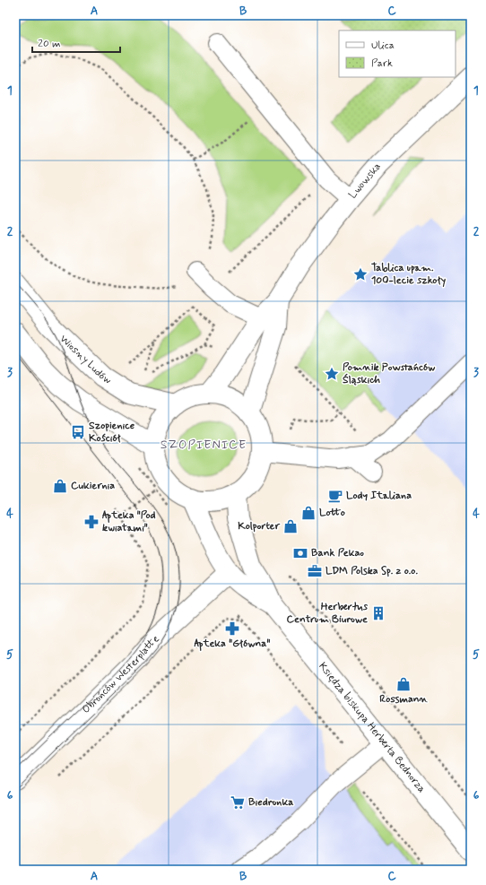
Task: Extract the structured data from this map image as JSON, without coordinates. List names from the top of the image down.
{
  "streets": {
    "street": [
      "Lwowska",
      "Wiosny Ludów",
      "Obrońców Westerplatte",
      "Księdza biskupa Herberta Bednorza"
    ]
  },
  "crossings": [
    ["Lwowska", "Wiosny Ludów"],
    ["Lwowska", "Księdza biskupa Herberta Bednorza"],
    ["Wiosny Ludów", "Księdza biskupa Herberta Bednorza"],
    ["Obrońców Westerplatte", "Księdza biskupa Herberta Bednorza"]
  ],
  "districts": ["SZOPIENICE"],
  "places": {
    "place": ["Tablica upam. 100-lecie szkoły", "Pomnik Powstańców Śląskich"],
    "bus stop": ["Szopienice Kościół"],
    "shop": [
      "Cukiernia",
      "Lotto",
      "Kolporter",
      "Rossmann"
    ],
    "cafe": ["Lody Italiana"],
    "pharmacy": ["Apteka \"Pod kwiatami\"", "Apteka \"Główna\""],
    "bank": ["Bank Pekao"],
    "office": ["LDM Polska Sp. z o.o."],
    "building": ["Herbertus Centrum Biurowe"],
    "supermarket": ["Biedronka"]
  },
  "legend": ["Ulica", "Park"],
  "scale_bar": "20 m",
  "grid": {
    "columns": ["A", "B", "C"],
    "rows": [
      "1",
      "2",
      "3",
      "4",
      "5",
      "6"
    ]
  }
}
